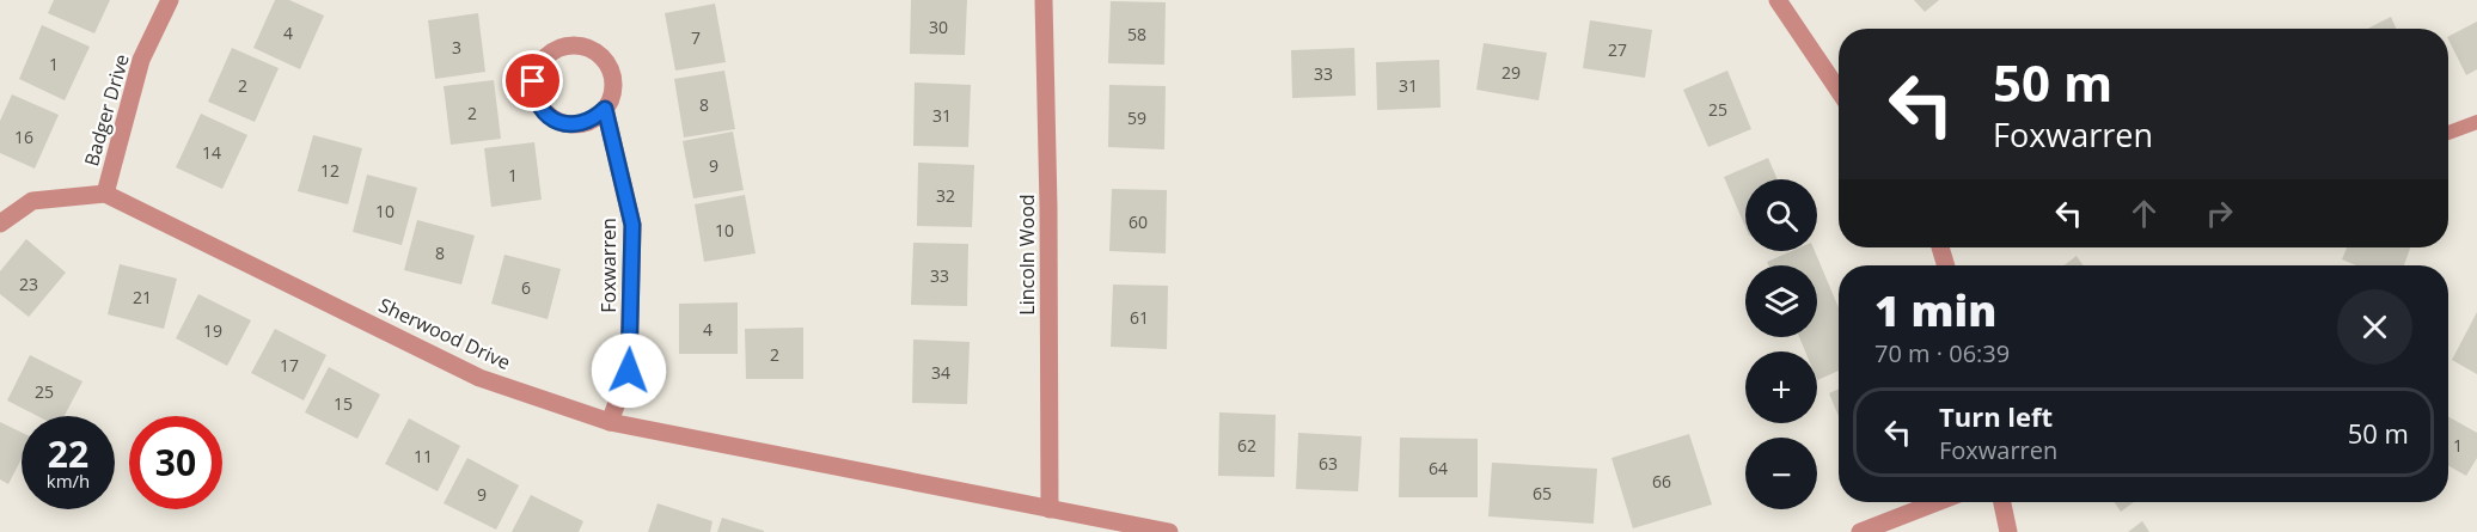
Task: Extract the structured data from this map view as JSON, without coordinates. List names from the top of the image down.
{
  "streets": {
    "street": [
      "Badger Drive",
      "Lincoln Wood",
      "Foxwarren",
      "Sherwood Drive"
    ]
  },
  "crossings": [
    ["Badger Drive", "Sherwood Drive"],
    ["Lincoln Wood", "Sherwood Drive"],
    ["Foxwarren", "Sherwood Drive"]
  ],
  "house_numbers": [
    "30",
    "4",
    "58",
    "7",
    "3",
    "27",
    "1",
    "29",
    "33",
    "2",
    "31",
    "8",
    "25",
    "2",
    "31",
    "59",
    "16",
    "14",
    "9",
    "12",
    "1",
    "32",
    "10",
    "60",
    "10",
    "8",
    "33",
    "23",
    "6",
    "21",
    "61",
    "4",
    "19",
    "2",
    "17",
    "34",
    "25",
    "15",
    "62",
    "1",
    "11",
    "63",
    "64",
    "66",
    "65",
    "9"
  ],
  "page": {
    "turn": ["50 m", "Foxwarren"],
    "map_buttons": ["+", "−"],
    "heading": ["1 min", "70 m · 06:39"],
    "list": [
      {
        "name": "Turn left",
        "note": "Foxwarren",
        "value": "50 m"
      }
    ],
    "speed": "22 km/h",
    "limit": "30"
  }
}
